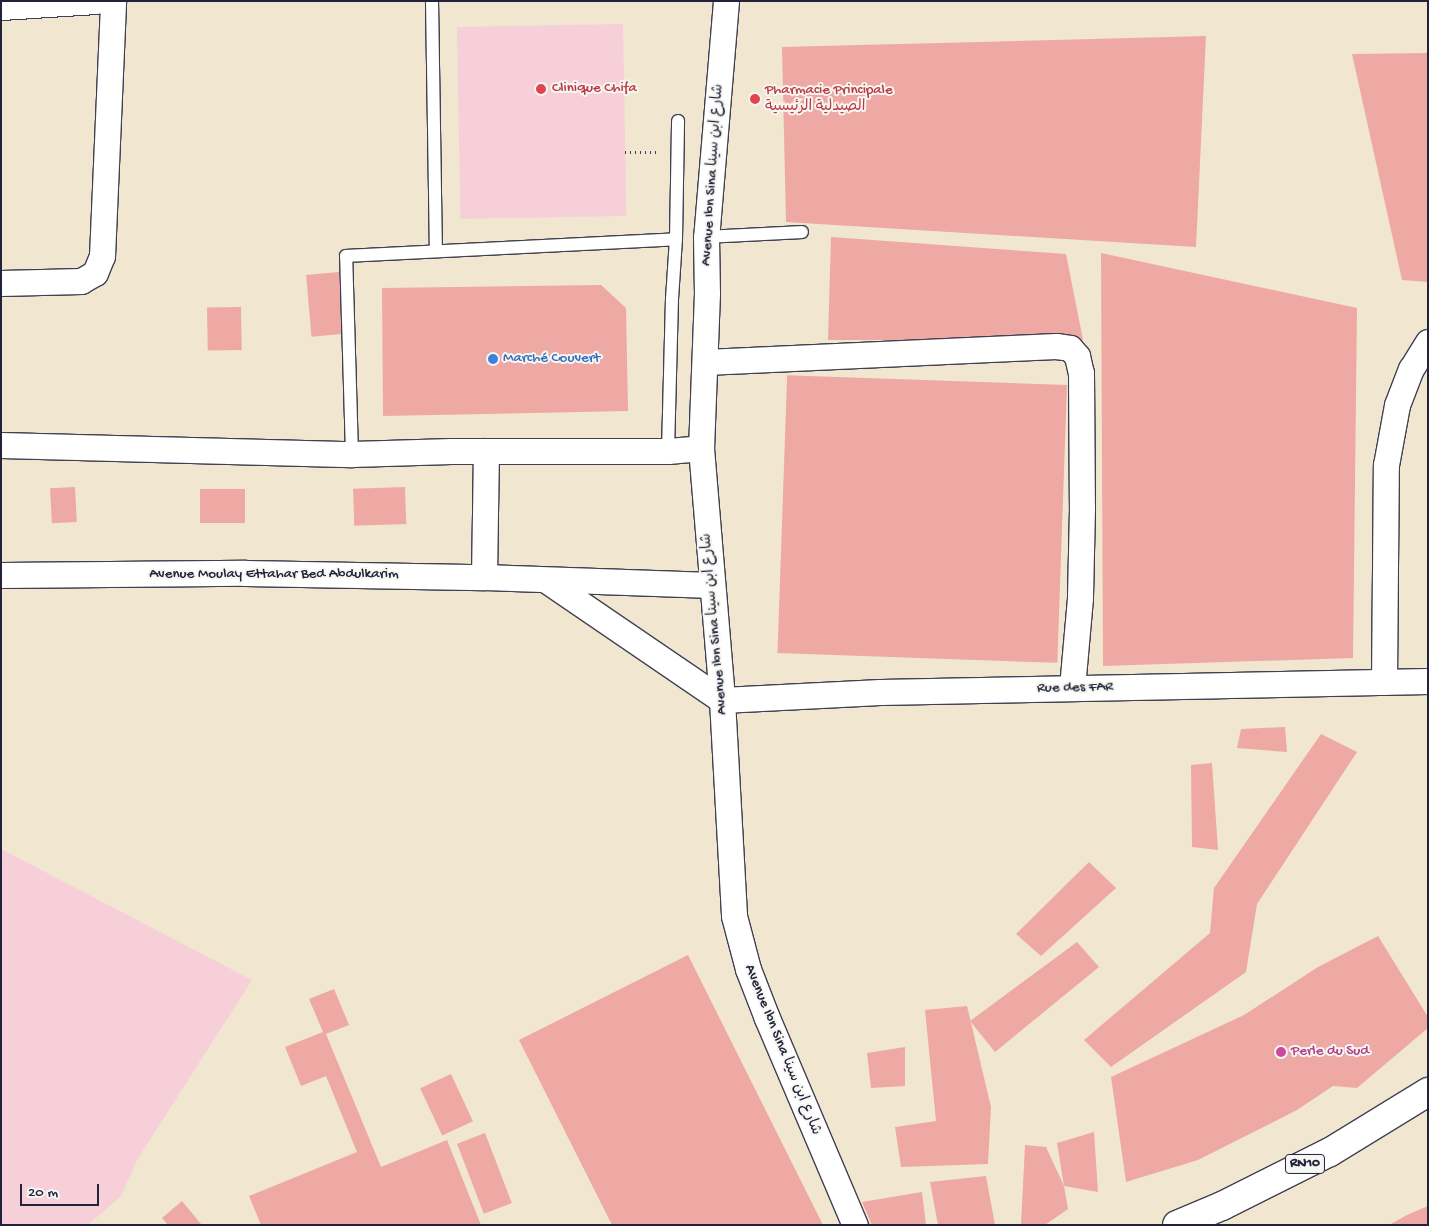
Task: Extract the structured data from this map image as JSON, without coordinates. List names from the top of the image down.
{
  "streets": {
    "main road": ["RN10"],
    "street": ["Avenue Ibn Sina شارع ابن سينا", "Avenue Moulay Ettahar Bed Abdulkarim", "Rue des FAR"]
  },
  "crossings": [
    ["Avenue Ibn Sina شارع ابن سينا", "Avenue Moulay Ettahar Bed Abdulkarim"],
    ["Avenue Ibn Sina شارع ابن سينا", "Rue des FAR"]
  ],
  "places": [
    "Clinique Chifa",
    "Pharmacie Principale الصيدلية الرئيسية",
    "Marché Couvert",
    "Perle du Sud"
  ],
  "scale_bar": "20 m"
}
